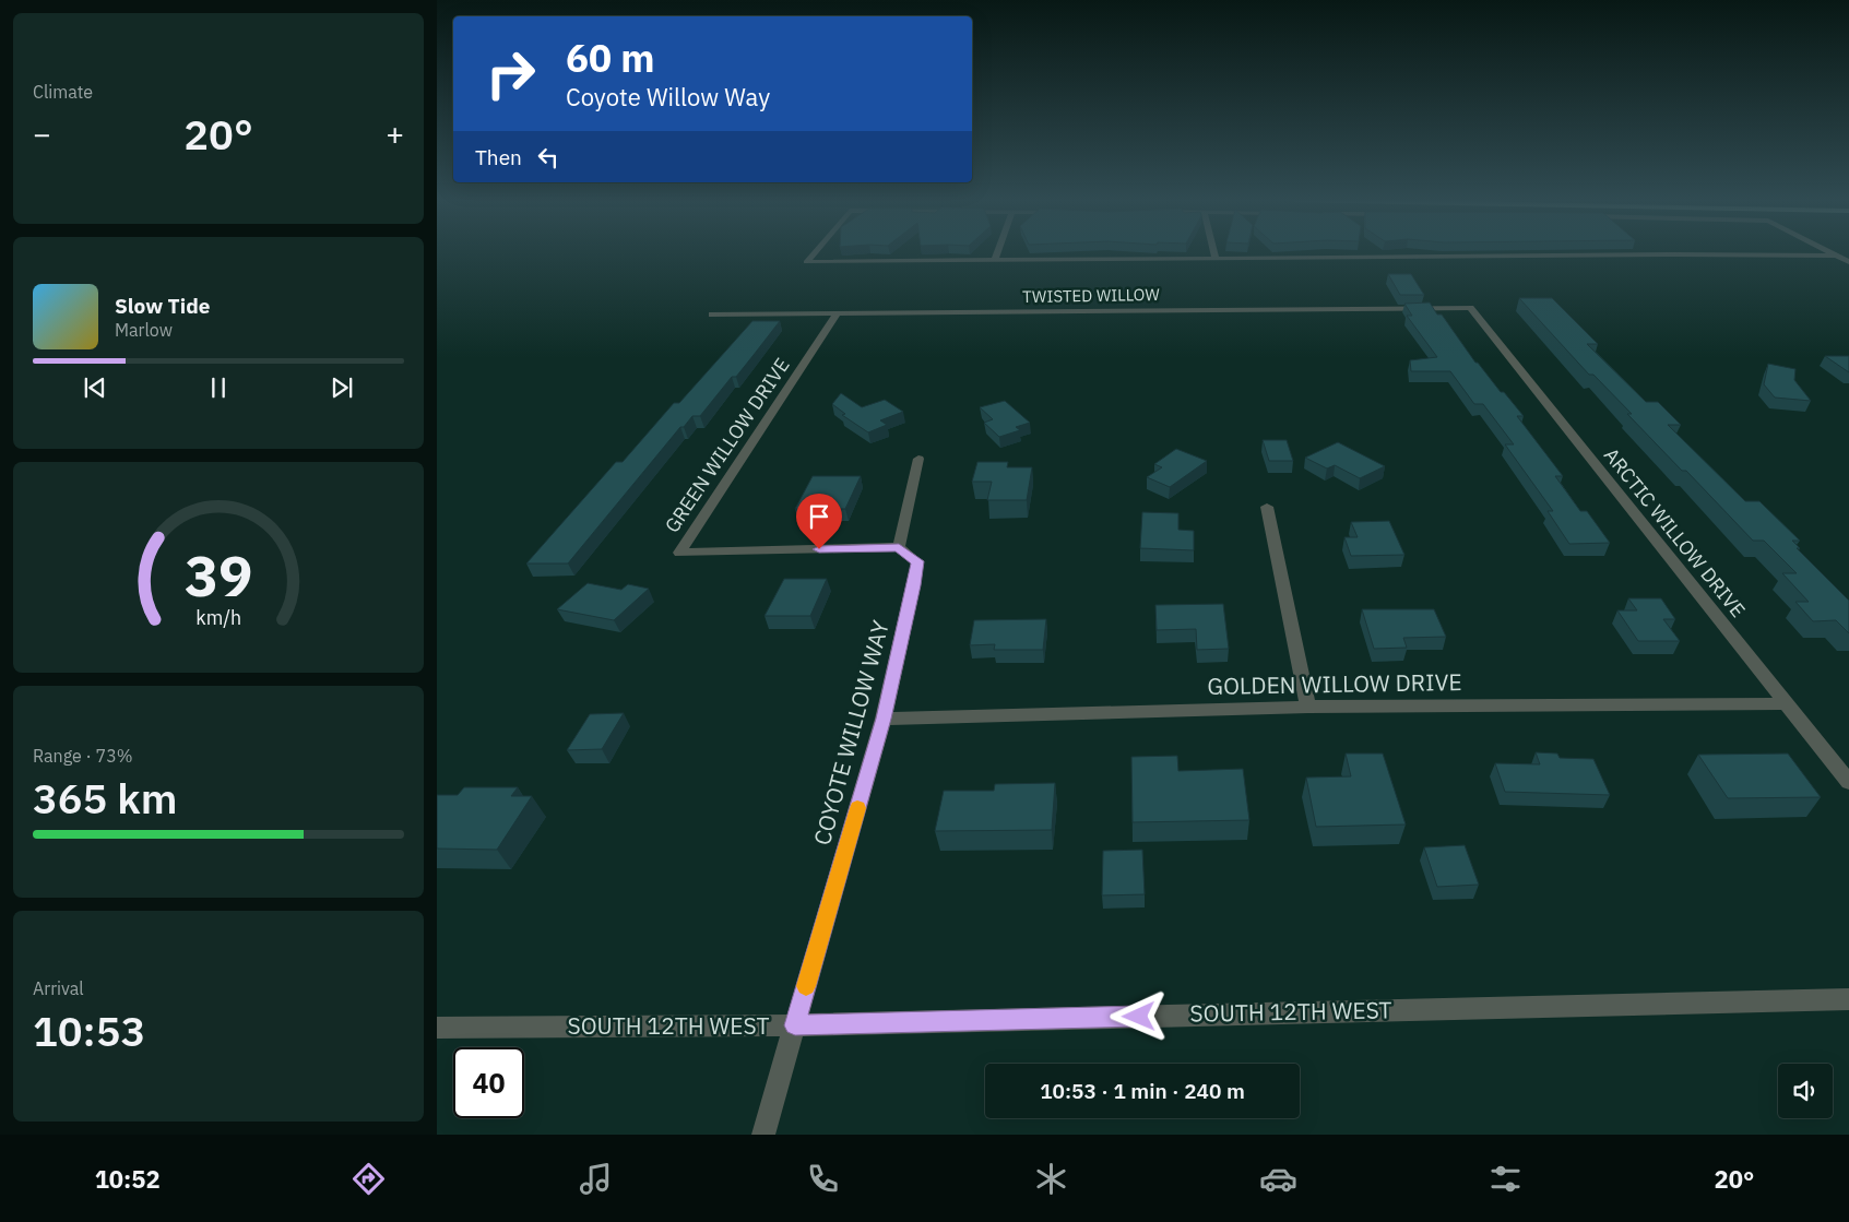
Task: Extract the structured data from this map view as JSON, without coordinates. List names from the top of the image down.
{
  "streets": {
    "street": [
      "TWISTED WILLOW",
      "GREEN WILLOW DRIVE",
      "ARCTIC WILLOW DRIVE",
      "GOLDEN WILLOW DRIVE",
      "COYOTE WILLOW WAY",
      "SOUTH 12TH WEST"
    ]
  },
  "crossings": [
    ["TWISTED WILLOW", "GREEN WILLOW DRIVE"],
    ["TWISTED WILLOW", "ARCTIC WILLOW DRIVE"],
    ["GREEN WILLOW DRIVE", "COYOTE WILLOW WAY"],
    ["ARCTIC WILLOW DRIVE", "GOLDEN WILLOW DRIVE"],
    ["GOLDEN WILLOW DRIVE", "COYOTE WILLOW WAY"],
    ["COYOTE WILLOW WAY", "SOUTH 12TH WEST"]
  ],
  "page": {
    "tile": [
      "Climate",
      ["Range · 73%", "365 km"],
      ["Arrival", "10:53"]
    ],
    "turn": ["60 m", "Coyote Willow Way"],
    "heat": ["−", "20°", "+"],
    "then": "Then",
    "song": ["Slow Tide", "Marlow"],
    "limit": "40",
    "trip": "10:53 · 1 min · 240 m",
    "tabs": ["10:52", "20°"],
    "gauge": ["39", "km/h"]
  }
}
